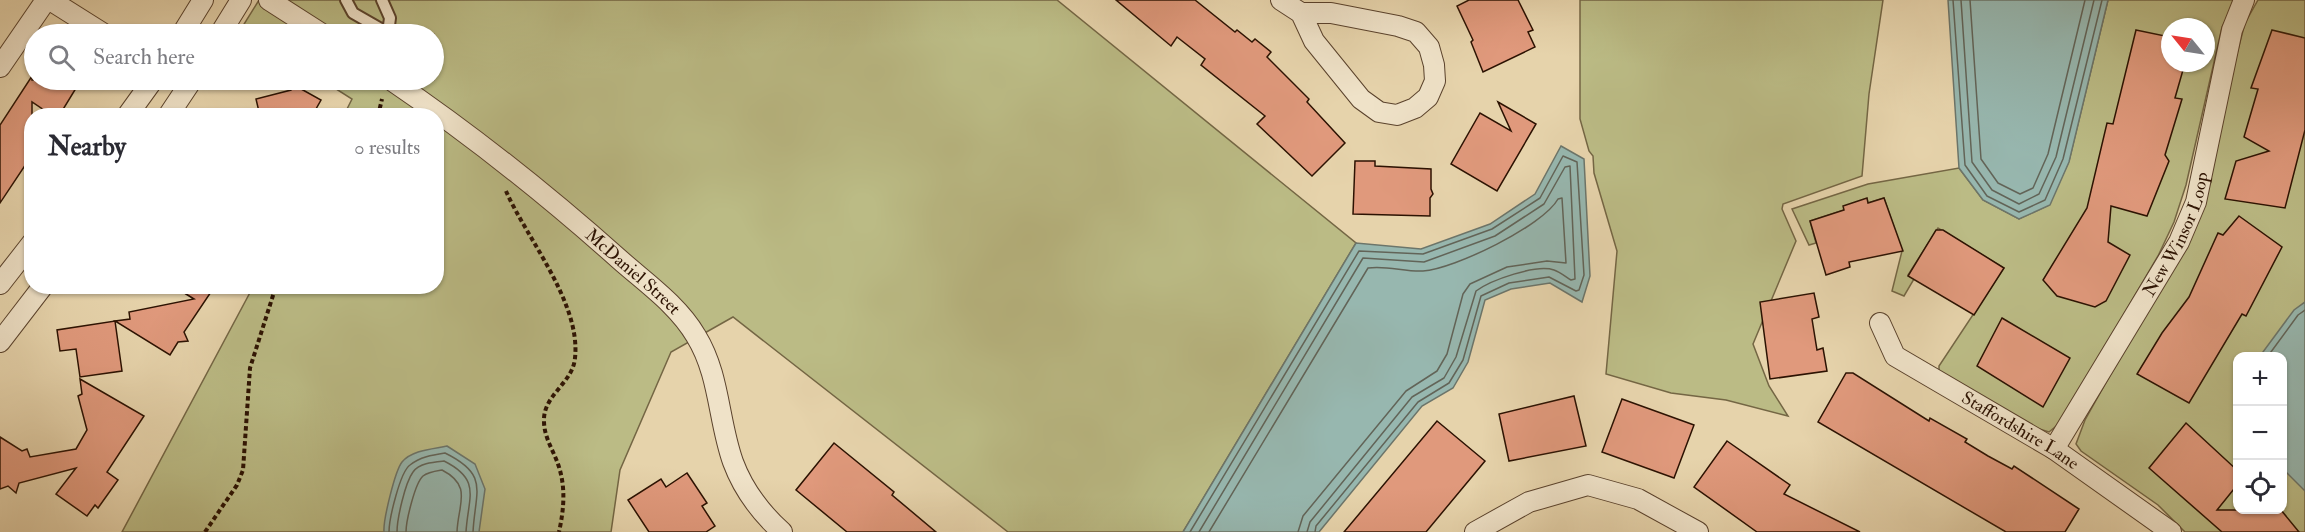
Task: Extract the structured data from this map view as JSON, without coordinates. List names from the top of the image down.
{
  "streets": {
    "street": ["New Winsor Loop", "McDaniel Street", "Staffordshire Lane"]
  },
  "crossings": [
    ["New Winsor Loop", "Staffordshire Lane"]
  ],
  "north": "top left",
  "page": {
    "search": "Search here",
    "heading": ["Nearby", "0 results"],
    "map_buttons": ["+", "−"]
  }
}
